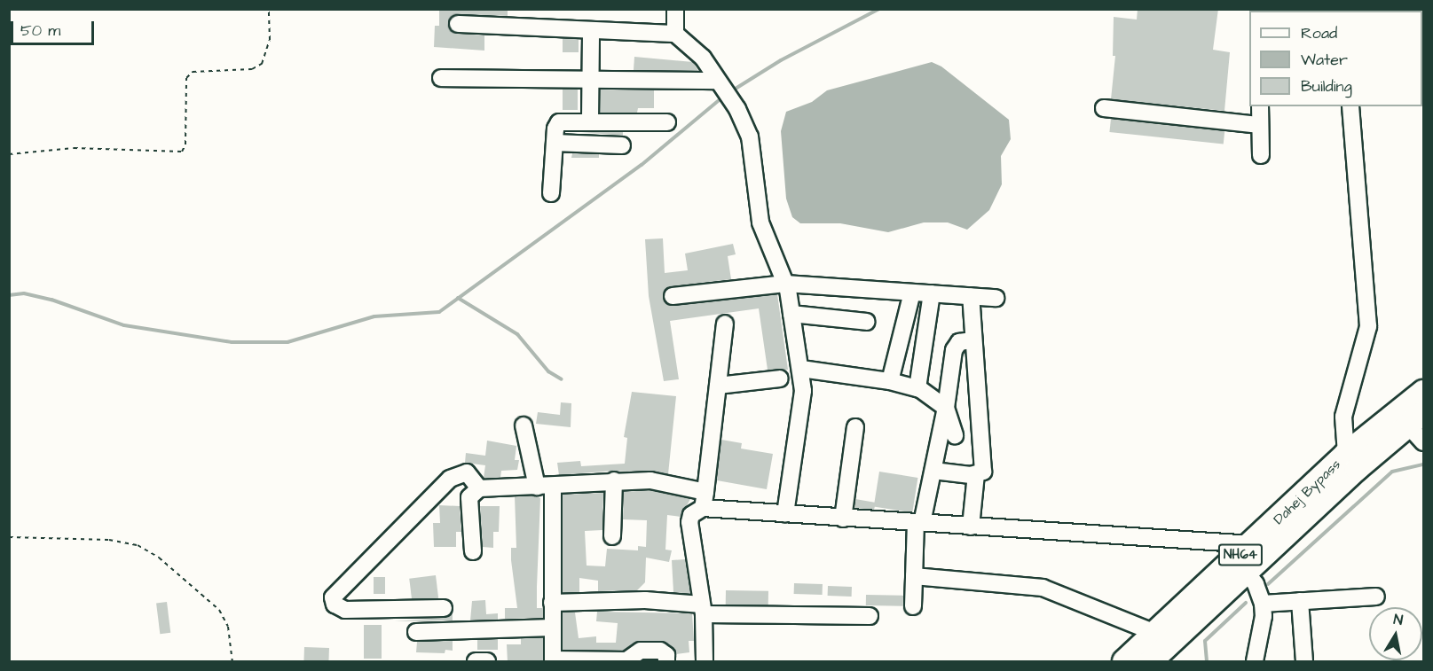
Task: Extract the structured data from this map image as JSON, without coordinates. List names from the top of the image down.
{
  "streets": {
    "highway": ["Dahej Bypass", "NH64"]
  },
  "legend": ["Road", "Water", "Building"],
  "scale_bar": "50 m",
  "north": "top"
}
